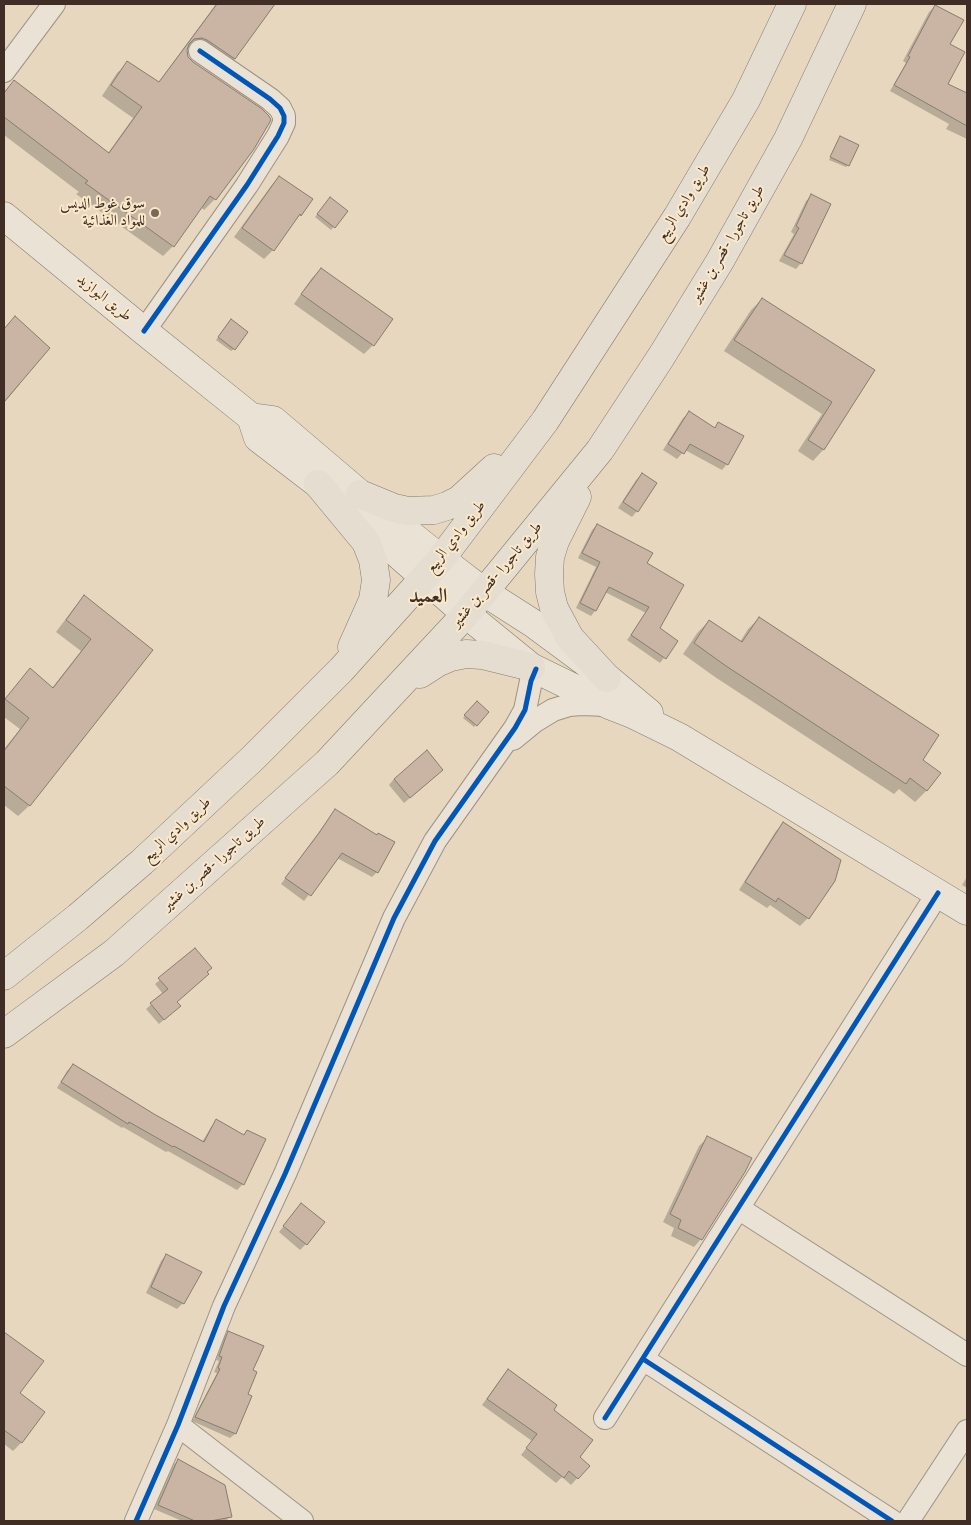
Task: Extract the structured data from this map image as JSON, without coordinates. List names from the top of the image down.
{
  "streets": {
    "highway": ["طريق وادي الربيع", "طريق تاجورا -قصر بن غشير"],
    "main road": ["طريق البوازيد"]
  },
  "districts": ["العميد"],
  "places": ["سوق غوط الديس للمواد الغذائية"]
}
